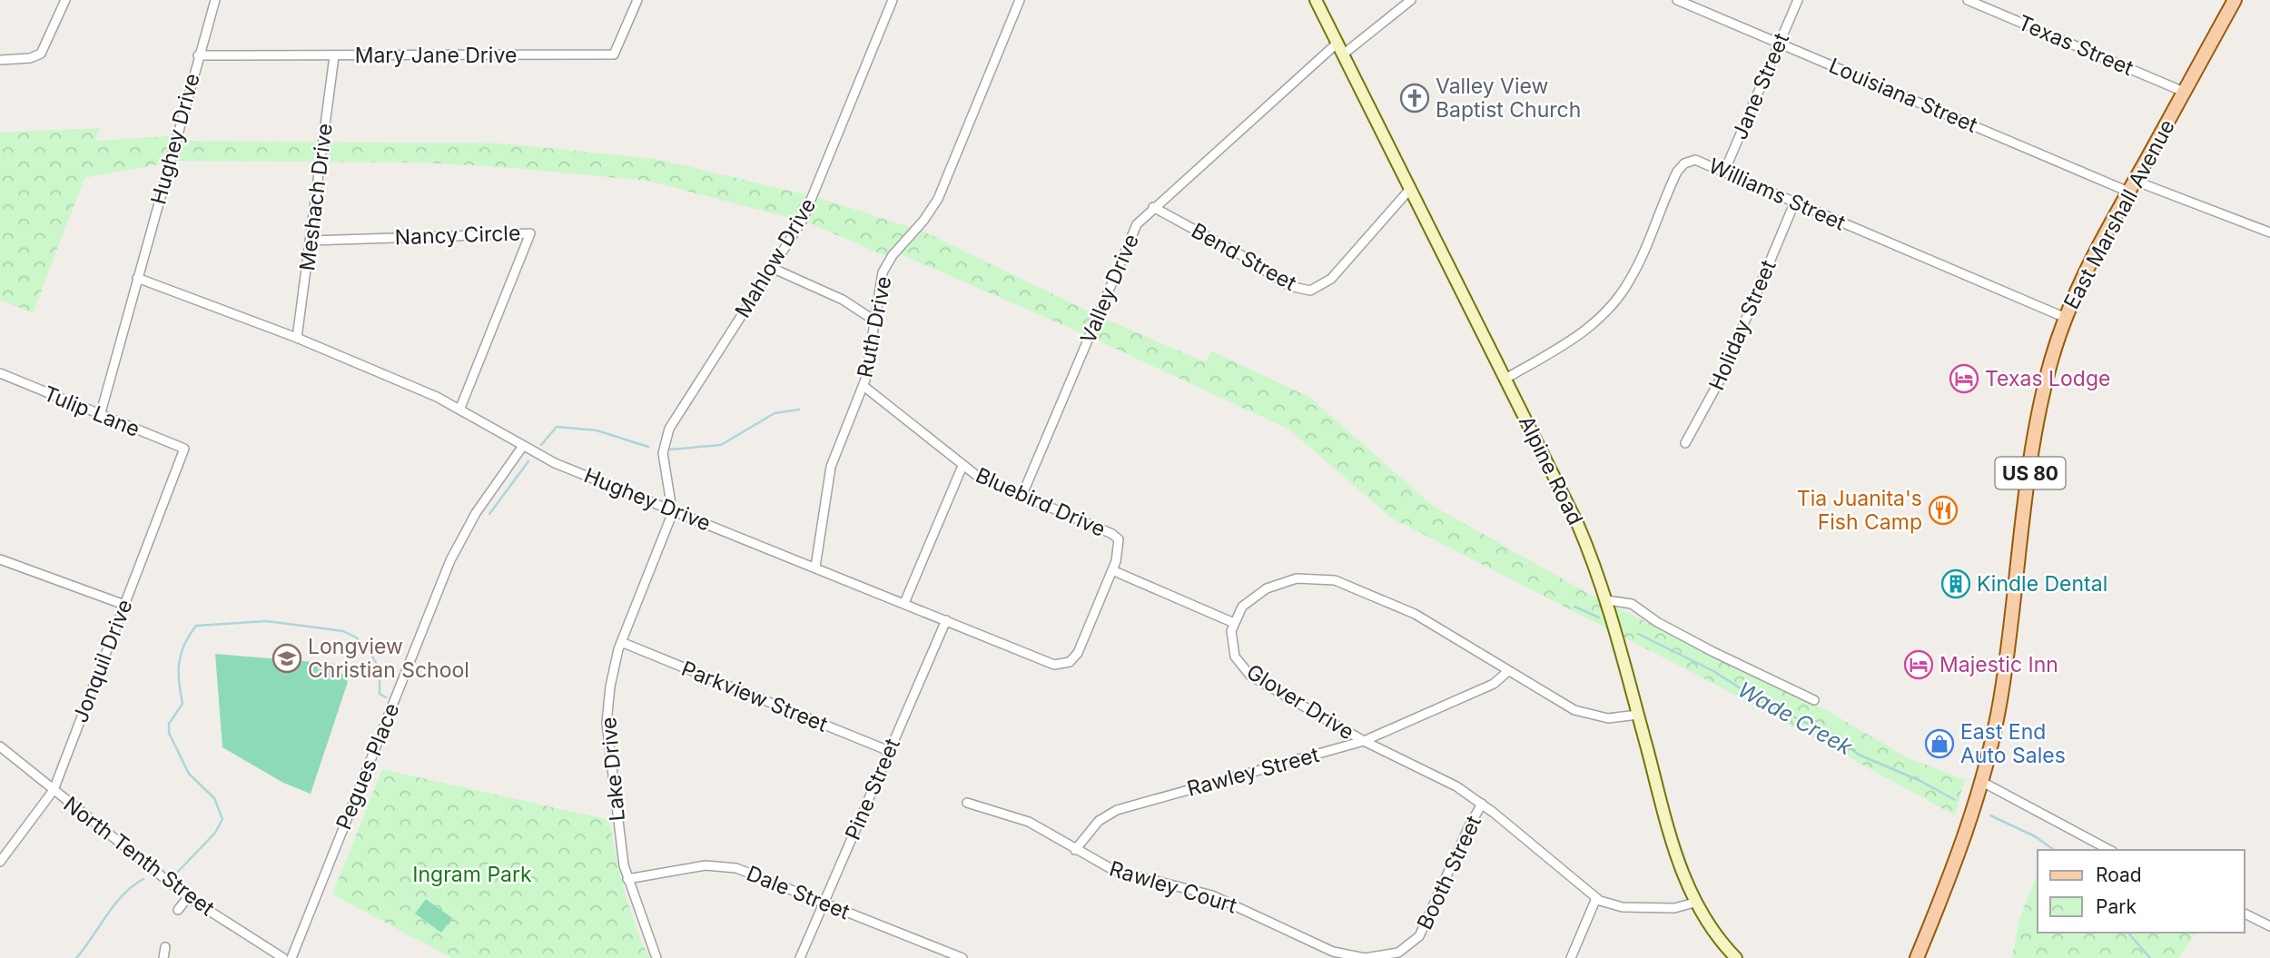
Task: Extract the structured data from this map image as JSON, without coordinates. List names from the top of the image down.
{
  "streets": {
    "main road": ["East Marshall Avenue", "Alpine Road", "US 80"],
    "street": [
      "Texas Street",
      "Mary Jane Drive",
      "Jane Street",
      "Louisiana Street",
      "Hughey Drive",
      "Williams Street",
      "Meshach Drive",
      "Nancy Circle",
      "Bend Street",
      "Mahlow Drive",
      "Valley Drive",
      "Holiday Street",
      "Ruth Drive",
      "Tulip Lane",
      "Bluebird Drive",
      "Jonquil Drive",
      "Parkview Street",
      "Glover Drive",
      "Pegues Place",
      "Lake Drive",
      "Rawley Street",
      "Pine Street",
      "North Tenth Street",
      "Booth Street",
      "Rawley Court",
      "Dale Street"
    ]
  },
  "crossings": [
    ["Texas Street", "East Marshall Avenue"],
    ["Mary Jane Drive", "Hughey Drive"],
    ["Mary Jane Drive", "Meshach Drive"],
    ["Jane Street", "Louisiana Street"],
    ["Jane Street", "Williams Street"],
    ["Louisiana Street", "East Marshall Avenue"],
    ["Hughey Drive", "Meshach Drive"],
    ["Hughey Drive", "Nancy Circle"],
    ["Hughey Drive", "Mahlow Drive"],
    ["Hughey Drive", "Ruth Drive"],
    ["Hughey Drive", "Tulip Lane"],
    ["Hughey Drive", "Bluebird Drive"],
    ["Hughey Drive", "Pegues Place"],
    ["Hughey Drive", "Lake Drive"],
    ["Hughey Drive", "Pine Street"],
    ["Williams Street", "East Marshall Avenue"],
    ["Williams Street", "Holiday Street"],
    ["Williams Street", "Alpine Road"],
    ["Meshach Drive", "Nancy Circle"],
    ["Bend Street", "Valley Drive"],
    ["Bend Street", "Alpine Road"],
    ["Mahlow Drive", "Lake Drive"],
    ["Valley Drive", "Alpine Road"],
    ["Valley Drive", "Bluebird Drive"],
    ["Ruth Drive", "Bluebird Drive"],
    ["Tulip Lane", "Jonquil Drive"],
    ["Alpine Road", "Glover Drive"],
    ["Jonquil Drive", "North Tenth Street"],
    ["Parkview Street", "Lake Drive"],
    ["Parkview Street", "Pine Street"],
    ["Glover Drive", "Rawley Street"],
    ["Glover Drive", "Booth Street"],
    ["Lake Drive", "Dale Street"],
    ["Rawley Street", "Rawley Court"],
    ["Pine Street", "Dale Street"],
    ["Booth Street", "Rawley Court"]
  ],
  "water": ["Wade Creek"],
  "parks": ["Ingram Park"],
  "places": {
    "church": ["Valley View Baptist Church"],
    "hotel": ["Texas Lodge", "Majestic Inn"],
    "restaurant": ["Tia Juanita's Fish Camp"],
    "building": ["Kindle Dental"],
    "school or university": ["Longview Christian School"],
    "shop": ["East End Auto Sales"]
  },
  "legend": ["Road", "Park"]
}
